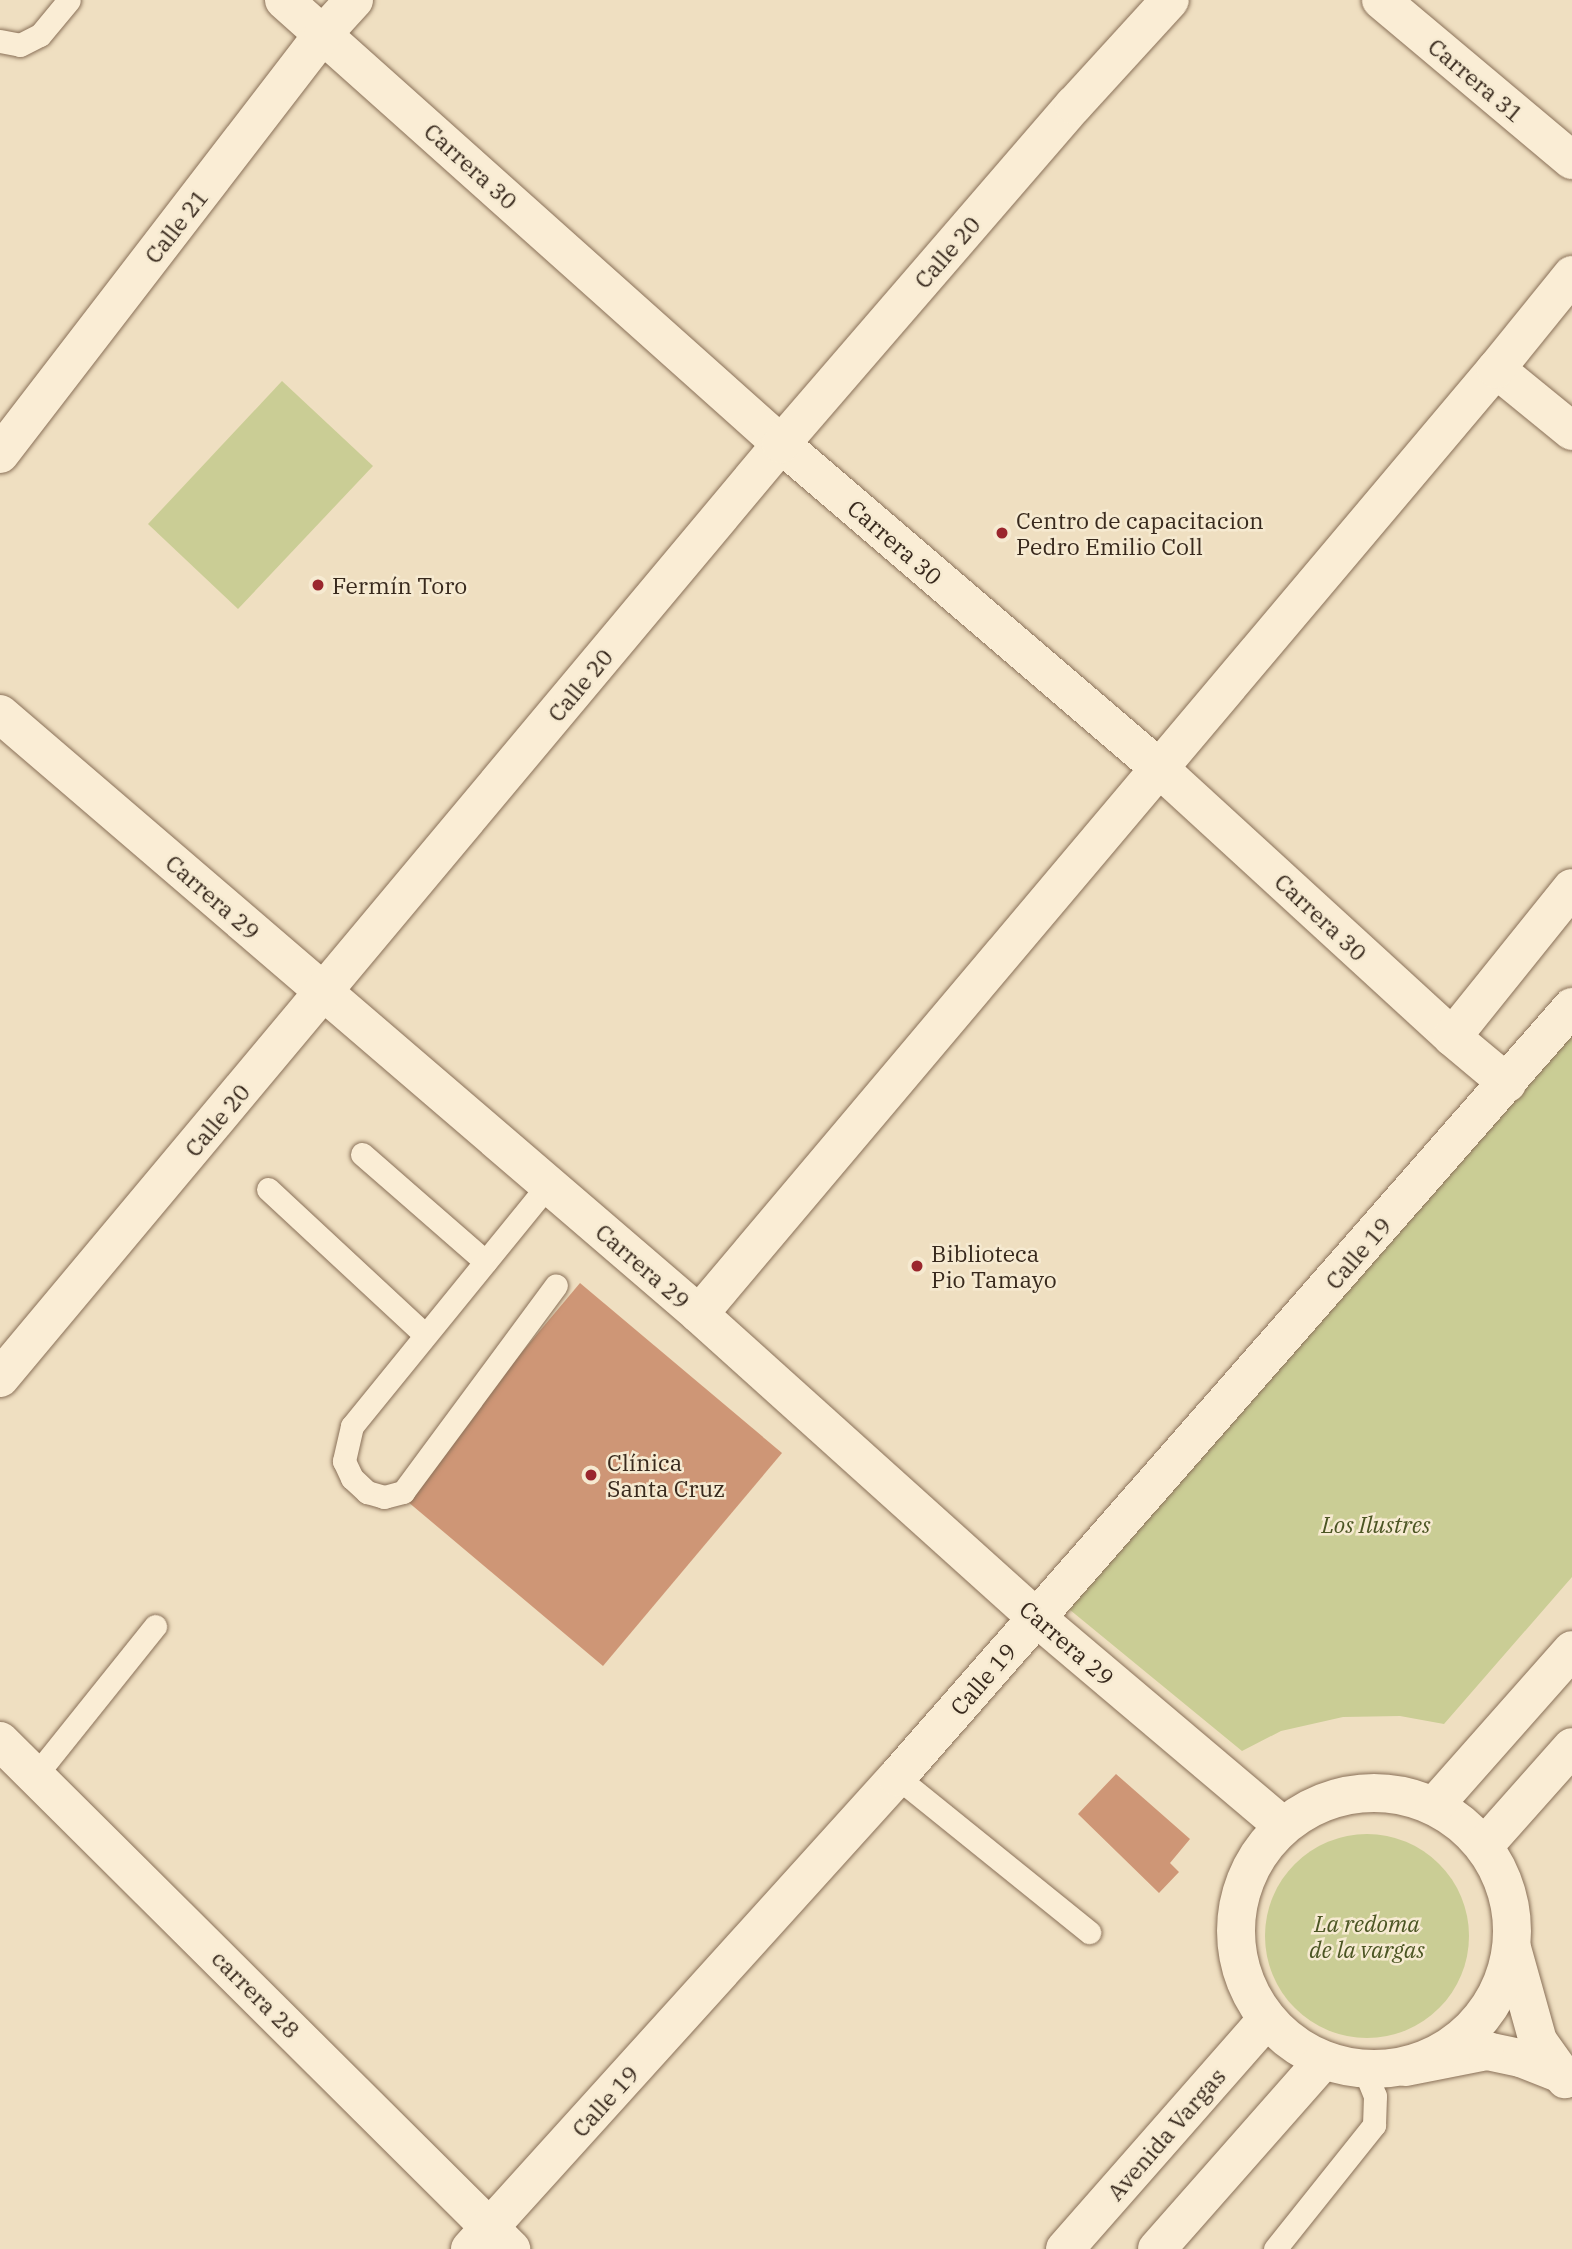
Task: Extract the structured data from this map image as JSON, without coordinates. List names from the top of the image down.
{
  "streets": {
    "street": [
      "Carrera 31",
      "Carrera 30",
      "Calle 21",
      "Calle 20",
      "Carrera 29",
      "Calle 19",
      "carrera 28",
      "Avenida Vargas"
    ]
  },
  "crossings": [
    ["Carrera 30", "Calle 21"],
    ["Carrera 30", "Calle 20"],
    ["Carrera 30", "Calle 19"],
    ["Calle 20", "Carrera 29"],
    ["Carrera 29", "Calle 19"],
    ["Calle 19", "carrera 28"]
  ],
  "parks": ["Los Ilustres", "La redoma de la vargas"],
  "places": [
    "Centro de capacitacion Pedro Emilio Coll",
    "Fermín Toro",
    "Biblioteca Pio Tamayo",
    "Clínica Santa Cruz"
  ]
}
